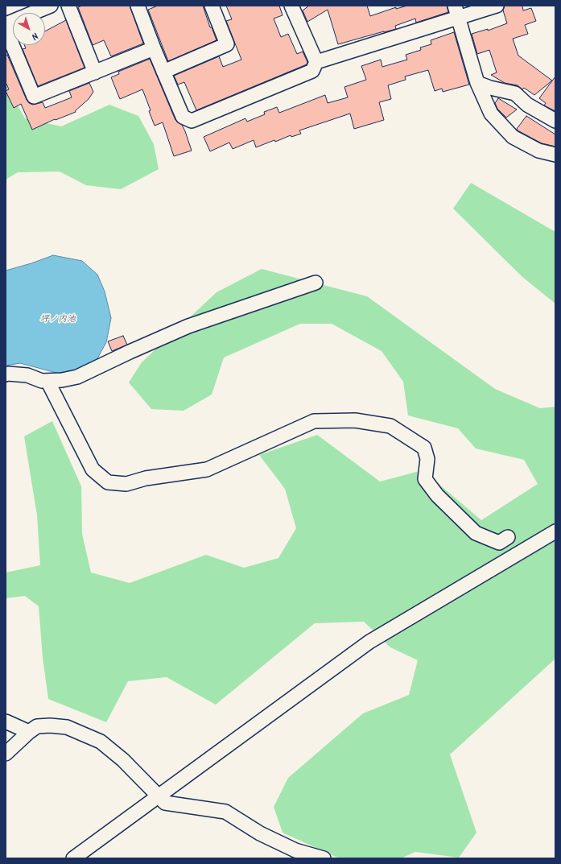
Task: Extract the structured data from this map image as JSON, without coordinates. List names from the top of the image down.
{
  "water": ["坪ノ内池"],
  "north": "bottom right"
}
